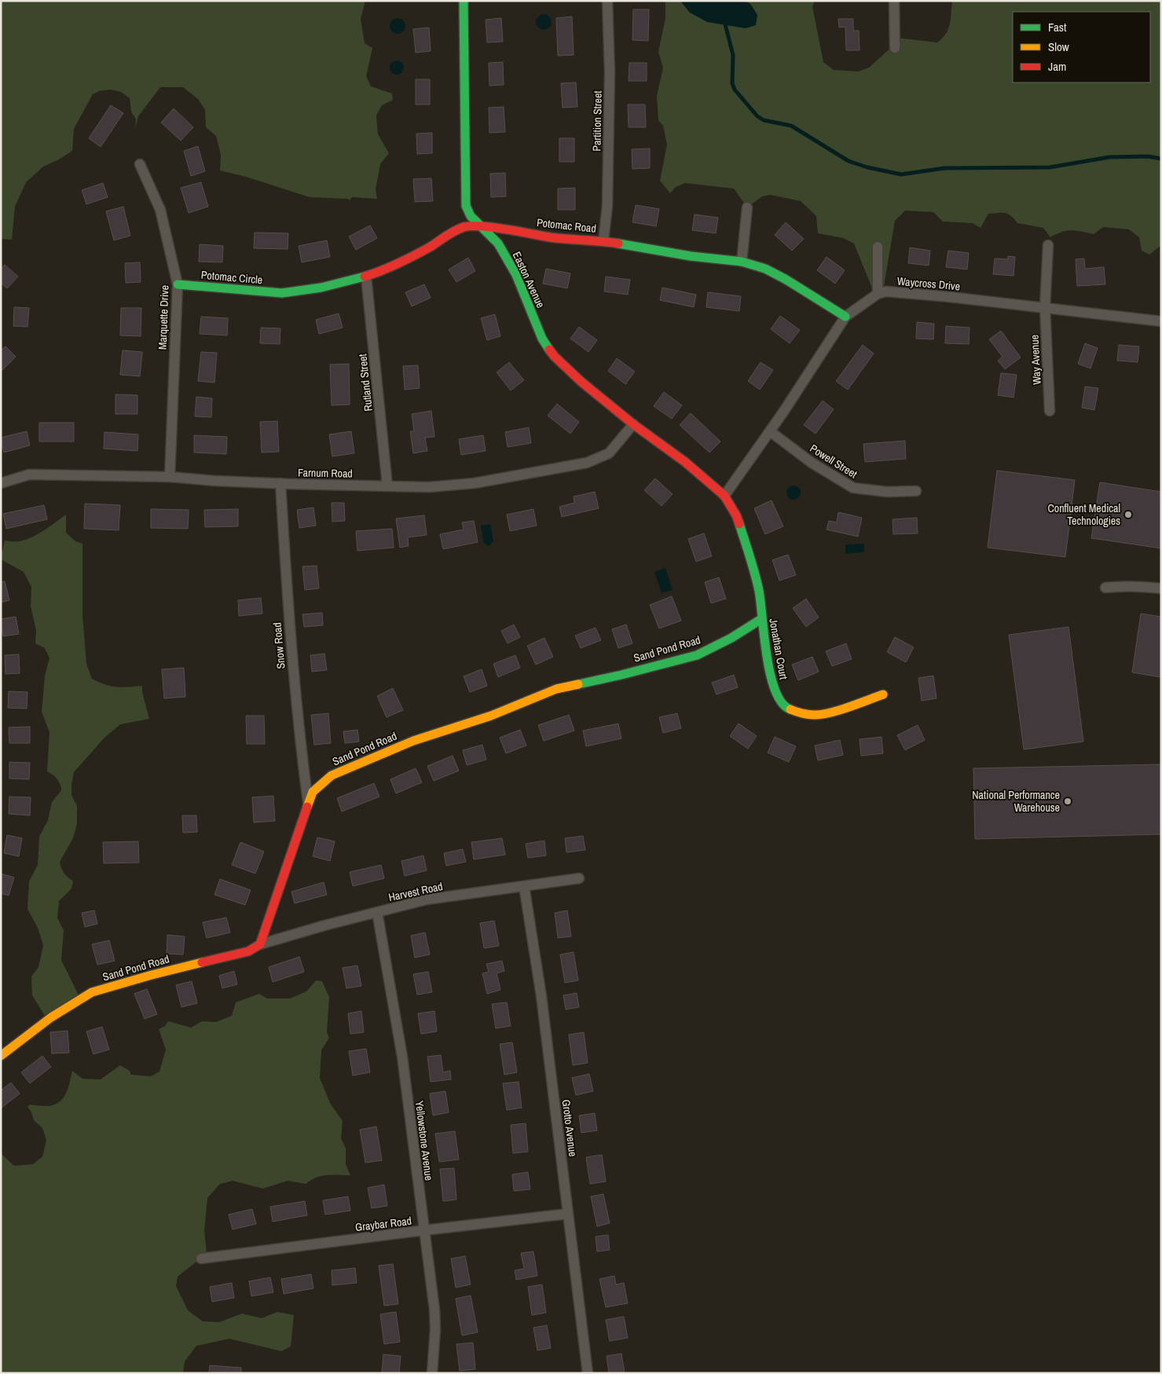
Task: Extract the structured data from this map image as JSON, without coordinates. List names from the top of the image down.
{
  "streets": {
    "street": [
      "Partition Street",
      "Potomac Road",
      "Potomac Circle",
      "Easton Avenue",
      "Waycross Drive",
      "Marquette Drive",
      "Way Avenue",
      "Rutland Street",
      "Powell Street",
      "Farnum Road",
      "Snow Road",
      "Sand Pond Road",
      "Jonathan Court",
      "Harvest Road",
      "Grotto Avenue",
      "Yellowstone Avenue",
      "Graybar Road"
    ]
  },
  "crossings": [
    ["Partition Street", "Potomac Road"],
    ["Potomac Road", "Potomac Circle"],
    ["Potomac Road", "Easton Avenue"],
    ["Potomac Road", "Rutland Street"],
    ["Potomac Circle", "Marquette Drive"],
    ["Easton Avenue", "Farnum Road"],
    ["Easton Avenue", "Jonathan Court"],
    ["Waycross Drive", "Way Avenue"],
    ["Marquette Drive", "Farnum Road"],
    ["Rutland Street", "Farnum Road"],
    ["Farnum Road", "Snow Road"],
    ["Snow Road", "Sand Pond Road"],
    ["Sand Pond Road", "Jonathan Court"],
    ["Sand Pond Road", "Harvest Road"],
    ["Harvest Road", "Grotto Avenue"],
    ["Harvest Road", "Yellowstone Avenue"],
    ["Grotto Avenue", "Graybar Road"],
    ["Yellowstone Avenue", "Graybar Road"]
  ],
  "places": ["Confluent Medical Technologies", "National Performance Warehouse"],
  "legend": ["Fast", "Slow", "Jam"]
}
